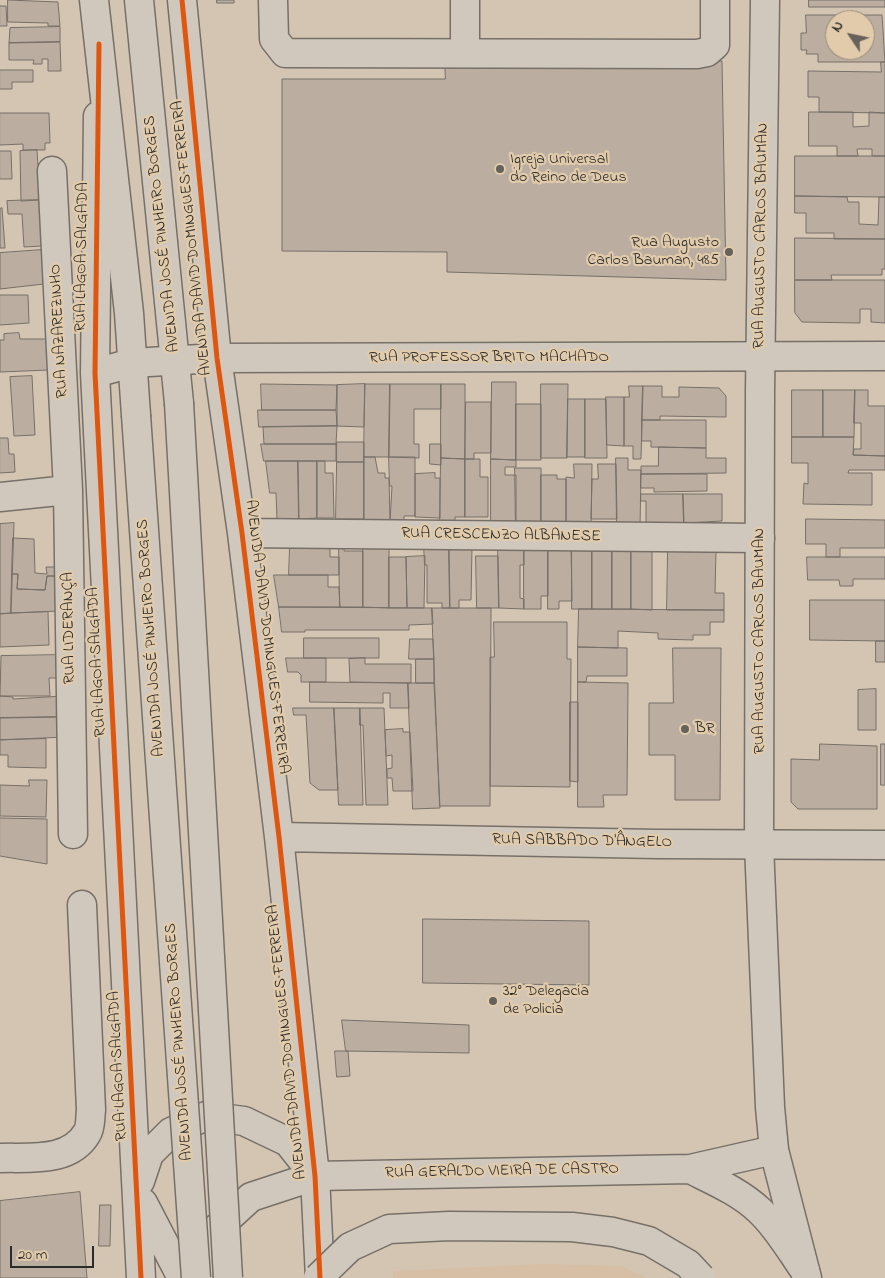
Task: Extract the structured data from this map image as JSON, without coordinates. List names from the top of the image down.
{
  "streets": {
    "main road": [
      "AVENIDA JOSÉ PINHEIRO BORGES",
      "RUA AUGUSTO CARLOS BAUMAN",
      "AVENIDA DAVID DOMINGUES FERREIRA",
      "RUA LAGOA SALGADA",
      "RUA NAZAREZINHO",
      "RUA PROFESSOR BRITO MACHADO",
      "RUA CRESCENZO ALBANESE",
      "RUA LIDERANÇA",
      "RUA SABBADO D'ÂNGELO",
      "RUA GERALDO VIEIRA DE CASTRO"
    ]
  },
  "crossings": [
    ["AVENIDA JOSÉ PINHEIRO BORGES", "RUA LAGOA SALGADA"],
    ["AVENIDA JOSÉ PINHEIRO BORGES", "RUA PROFESSOR BRITO MACHADO"],
    ["RUA AUGUSTO CARLOS BAUMAN", "RUA PROFESSOR BRITO MACHADO"],
    ["RUA AUGUSTO CARLOS BAUMAN", "RUA CRESCENZO ALBANESE"],
    ["RUA AUGUSTO CARLOS BAUMAN", "RUA SABBADO D'ÂNGELO"],
    ["RUA AUGUSTO CARLOS BAUMAN", "RUA GERALDO VIEIRA DE CASTRO"],
    ["AVENIDA DAVID DOMINGUES FERREIRA", "RUA PROFESSOR BRITO MACHADO"],
    ["AVENIDA DAVID DOMINGUES FERREIRA", "RUA CRESCENZO ALBANESE"],
    ["AVENIDA DAVID DOMINGUES FERREIRA", "RUA SABBADO D'ÂNGELO"],
    ["AVENIDA DAVID DOMINGUES FERREIRA", "RUA GERALDO VIEIRA DE CASTRO"],
    ["RUA LAGOA SALGADA", "RUA PROFESSOR BRITO MACHADO"],
    ["RUA NAZAREZINHO", "RUA LIDERANÇA"]
  ],
  "places": [
    "Igreja Universal do Reino de Deus",
    "Rua Augusto Carlos Bauman, 485",
    "BR",
    "32° Delegacia de Policia"
  ],
  "scale_bar": "20 m",
  "north": "top left"
}
